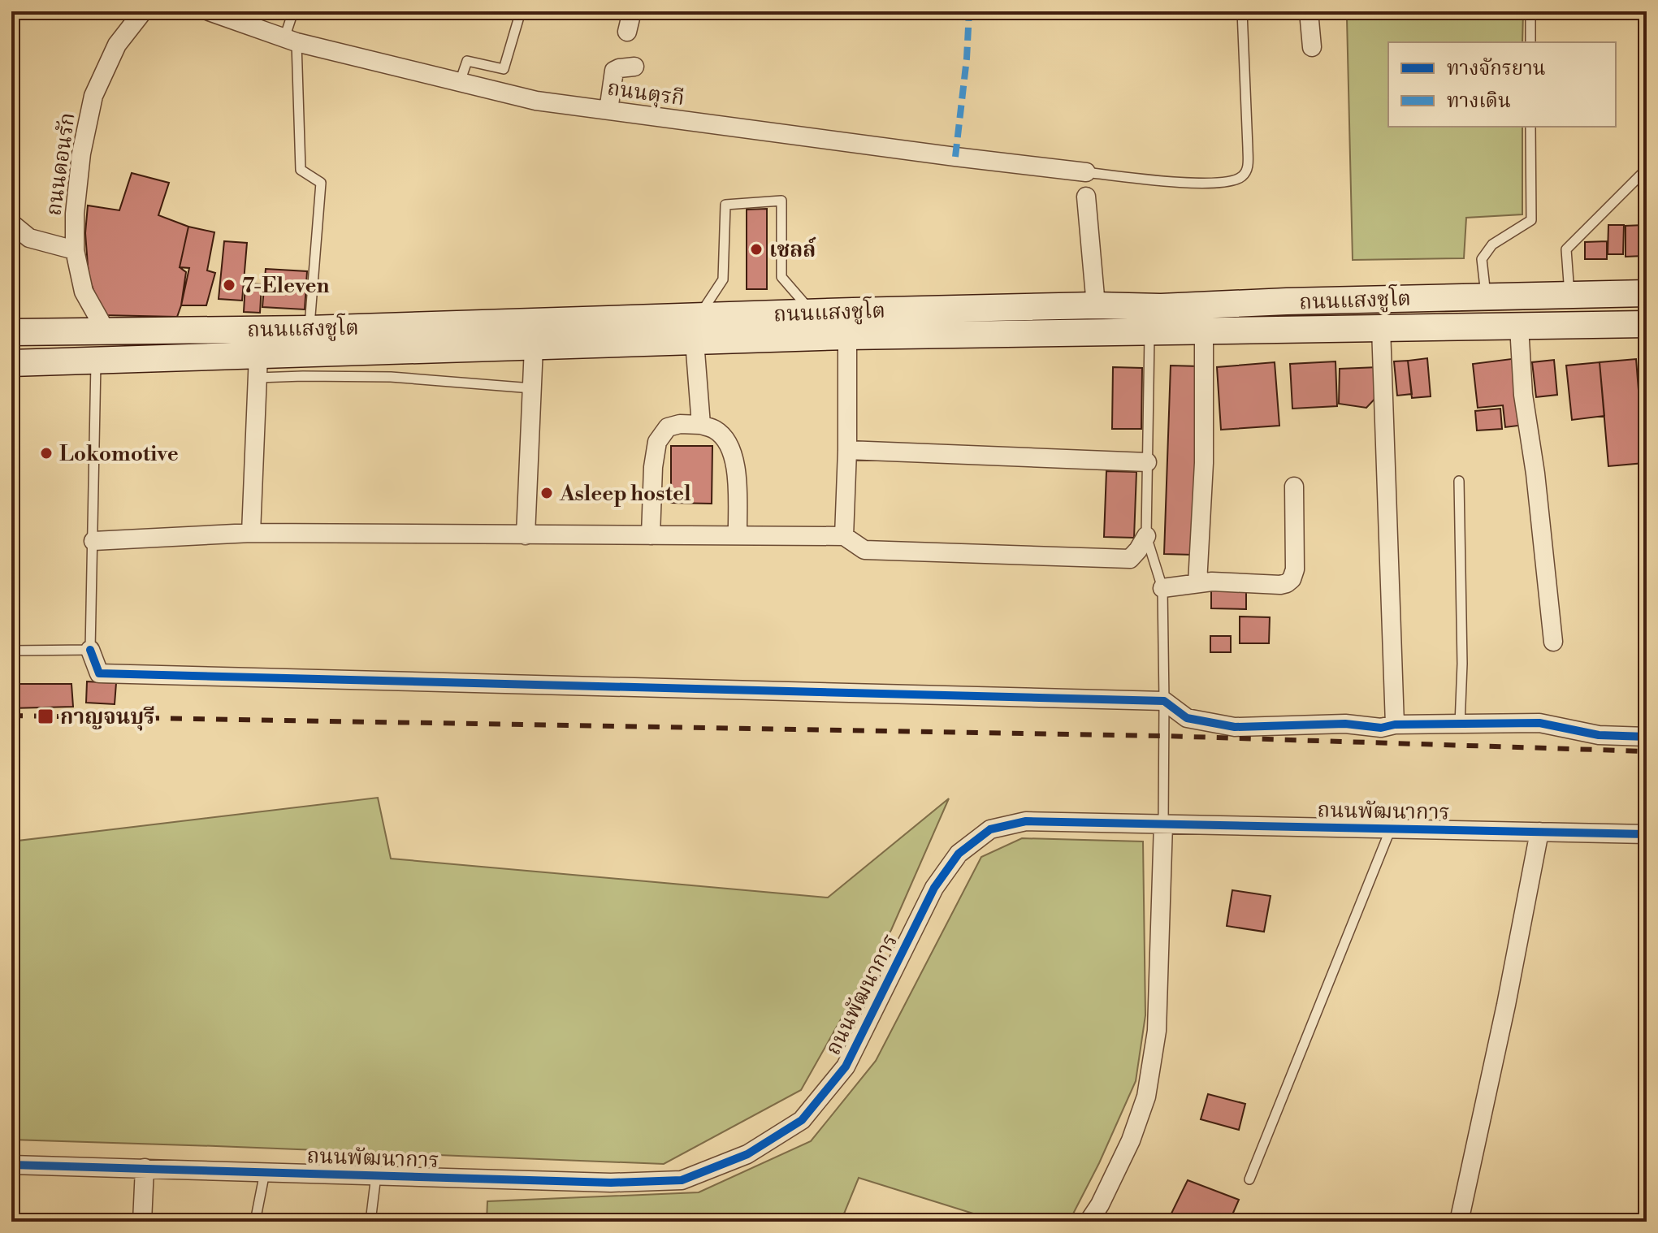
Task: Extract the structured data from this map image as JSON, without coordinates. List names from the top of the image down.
{
  "streets": {
    "main road": ["ถนนแสงชูโต"],
    "street": ["ถนนตุรกี", "ถนนดอนรัก", "ถนนพัฒนาการ"]
  },
  "crossings": [
    ["ถนนดอนรัก", "ถนนแสงชูโต"]
  ],
  "places": {
    "other": [
      "เชลล์",
      "7-Eleven",
      "Lokomotive",
      "Asleep hostel"
    ],
    "transit": ["กาญจนบุรี"]
  },
  "legend": ["ทางจักรยาน", "ทางเดิน"]
}
